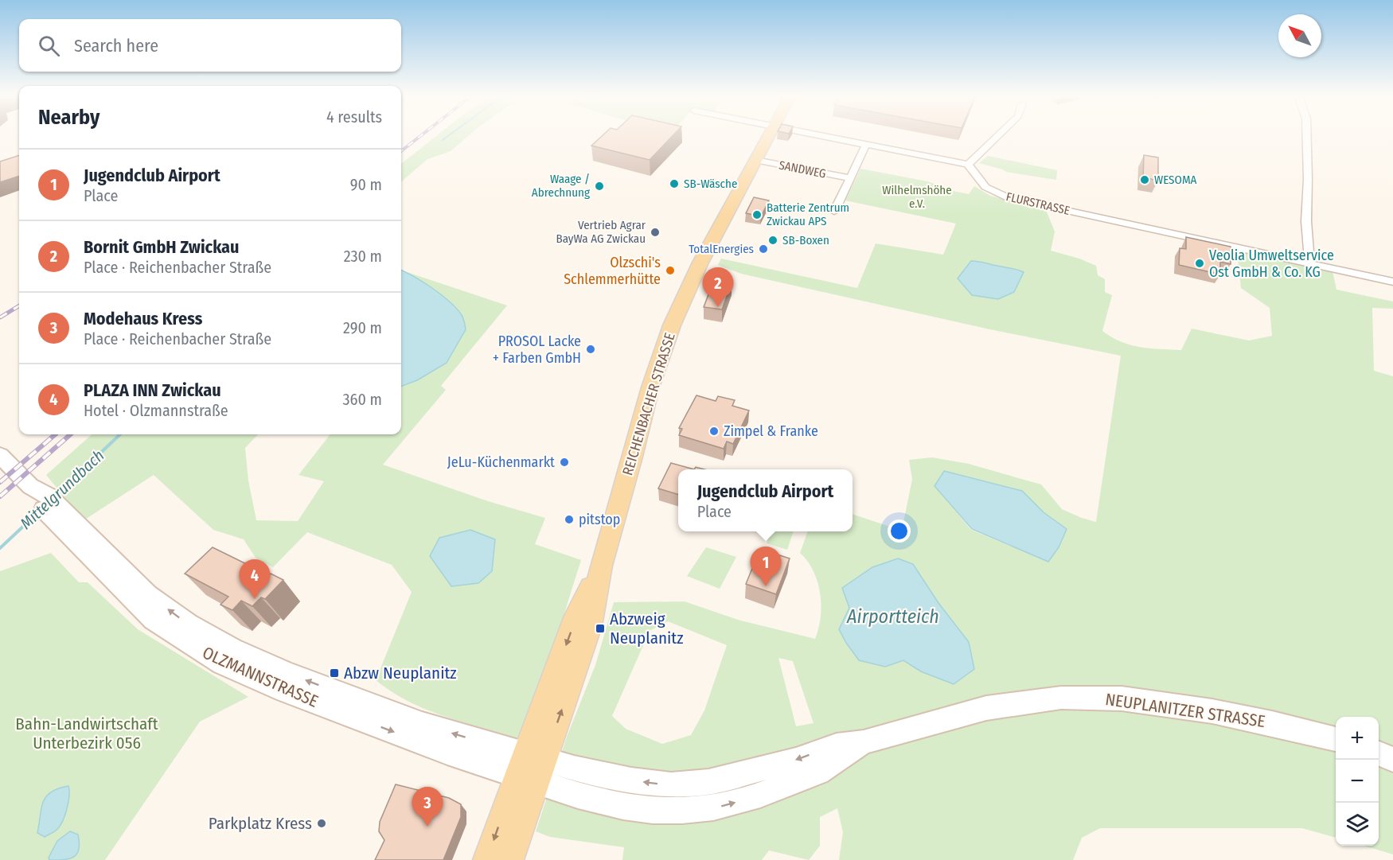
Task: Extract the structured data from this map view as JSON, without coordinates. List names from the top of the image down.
{
  "streets": {
    "main road": ["REICHENBACHER STRASSE", "OLZMANNSTRASSE", "NEUPLANITZER STRASSE"],
    "street": ["SANDWEG", "FLURSTRASSE"]
  },
  "crossings": [
    ["SANDWEG", "REICHENBACHER STRASSE"],
    ["REICHENBACHER STRASSE", "OLZMANNSTRASSE"],
    ["REICHENBACHER STRASSE", "NEUPLANITZER STRASSE"],
    ["OLZMANNSTRASSE", "NEUPLANITZER STRASSE"]
  ],
  "water": ["Mittelgrundbach", "Airportteich"],
  "parks": ["Wilhelmshöhe e.V.", "Bahn-Landwirtschaft Unterbezirk 056"],
  "places": {
    "other": [
      "WESOMA",
      "SB-Wäsche",
      "Waage / Abrechnung",
      "Batterie Zentrum Zwickau APS",
      "Vertrieb Agrar BayWa AG Zwickau",
      "SB-Boxen",
      "TotalEnergies",
      "Veolia Umweltservice Ost GmbH & Co. KG",
      "Olzschi's Schlemmerhütte",
      "PROSOL Lacke + Farben GmbH",
      "Zimpel & Franke",
      "JeLu-Küchenmarkt",
      "pitstop",
      "Parkplatz Kress"
    ],
    "transit": ["Abzweig Neuplanitz", "Abzw Neuplanitz"]
  },
  "north": "top left",
  "page": {
    "search": "Search here",
    "heading": ["Nearby", "4 results"],
    "list": [
      {
        "mark": "1",
        "name": "Jugendclub Airport",
        "note": "Place",
        "value": "90 m"
      },
      {
        "mark": "2",
        "name": "Bornit GmbH Zwickau",
        "note": "Place · Reichenbacher Straße",
        "value": "230 m"
      },
      {
        "mark": "3",
        "name": "Modehaus Kress",
        "note": "Place · Reichenbacher Straße",
        "value": "290 m"
      },
      {
        "mark": "4",
        "name": "PLAZA INN Zwickau",
        "note": "Hotel · Olzmannstraße",
        "value": "360 m"
      }
    ],
    "pins": [
      "2",
      "1",
      "4",
      "3"
    ],
    "popup": ["Jugendclub Airport", "Place"],
    "map_buttons": ["+", "−"]
  }
}
